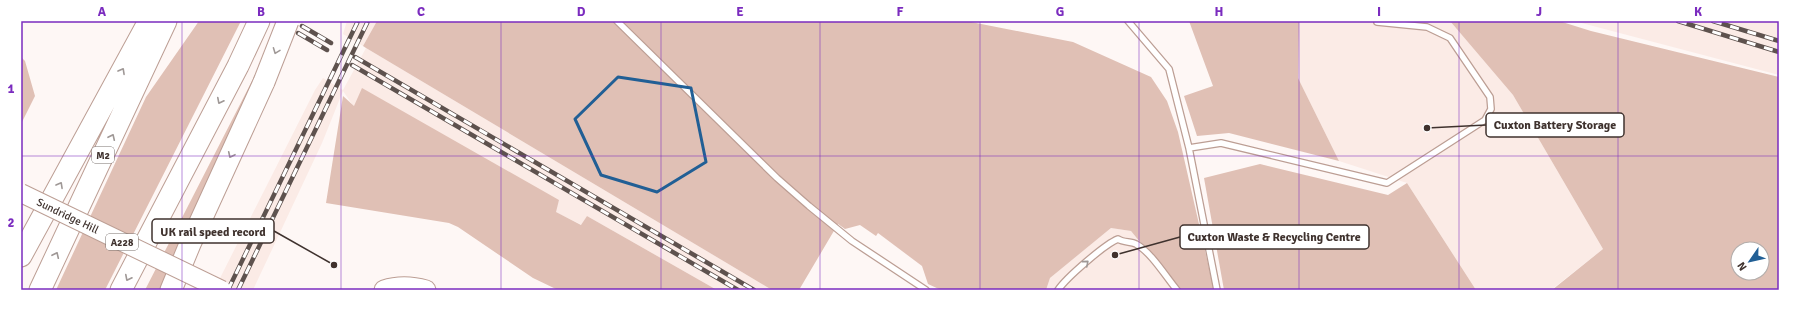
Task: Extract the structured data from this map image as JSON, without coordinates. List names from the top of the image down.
{
  "streets": {
    "highway": ["M2"],
    "main road": ["Sundridge Hill", "A228"]
  },
  "places": ["Cuxton Battery Storage", "Cuxton Waste & Recycling Centre", "UK rail speed record"],
  "north": "bottom left",
  "grid": {
    "columns": [
      "A",
      "B",
      "C",
      "D",
      "E",
      "F",
      "G",
      "H",
      "I",
      "J",
      "K"
    ],
    "rows": ["1", "2"]
  }
}
